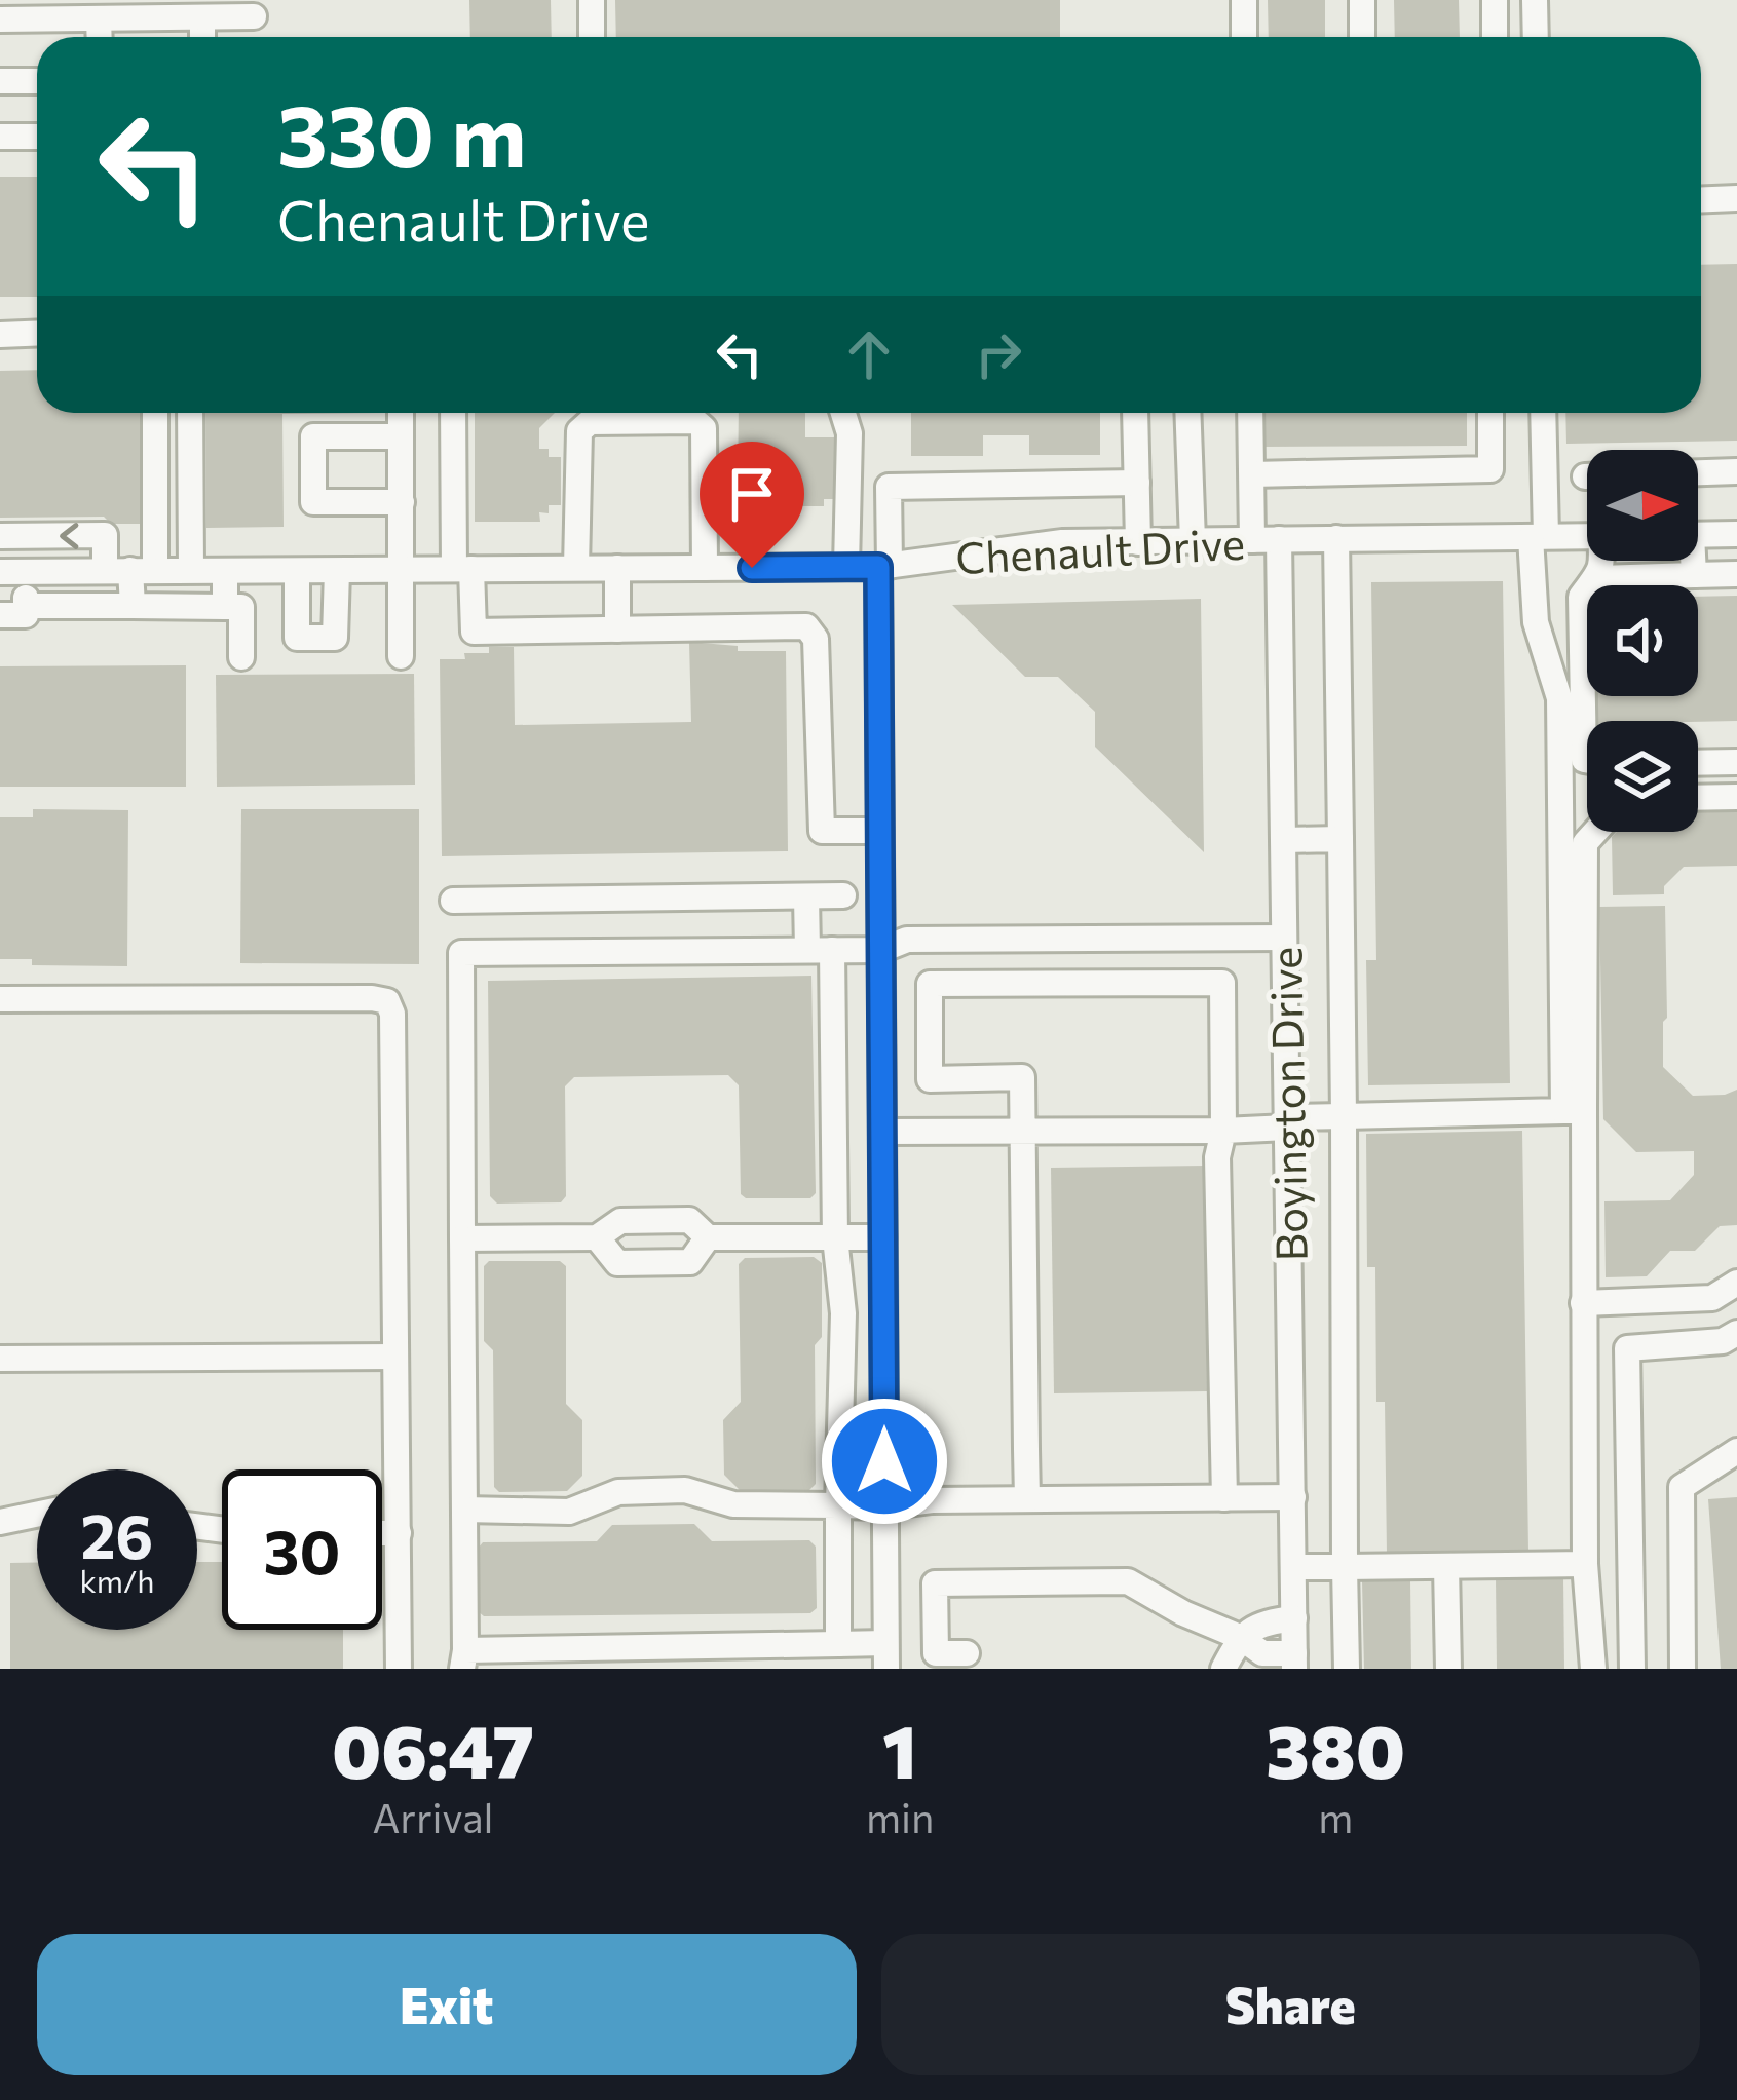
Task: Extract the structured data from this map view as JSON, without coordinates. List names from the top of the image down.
{
  "streets": {
    "street": ["Chenault Drive", "Boyington Drive"]
  },
  "crossings": [
    ["Chenault Drive", "Boyington Drive"]
  ],
  "north": "right",
  "page": {
    "turn": ["330 m", "Chenault Drive"],
    "speed": "26 km/h",
    "limit": "30",
    "eta": [
      "06:47",
      "Arrival",
      "1",
      "min",
      "380",
      "m"
    ],
    "buttons": ["Exit", "Share"]
  }
}
